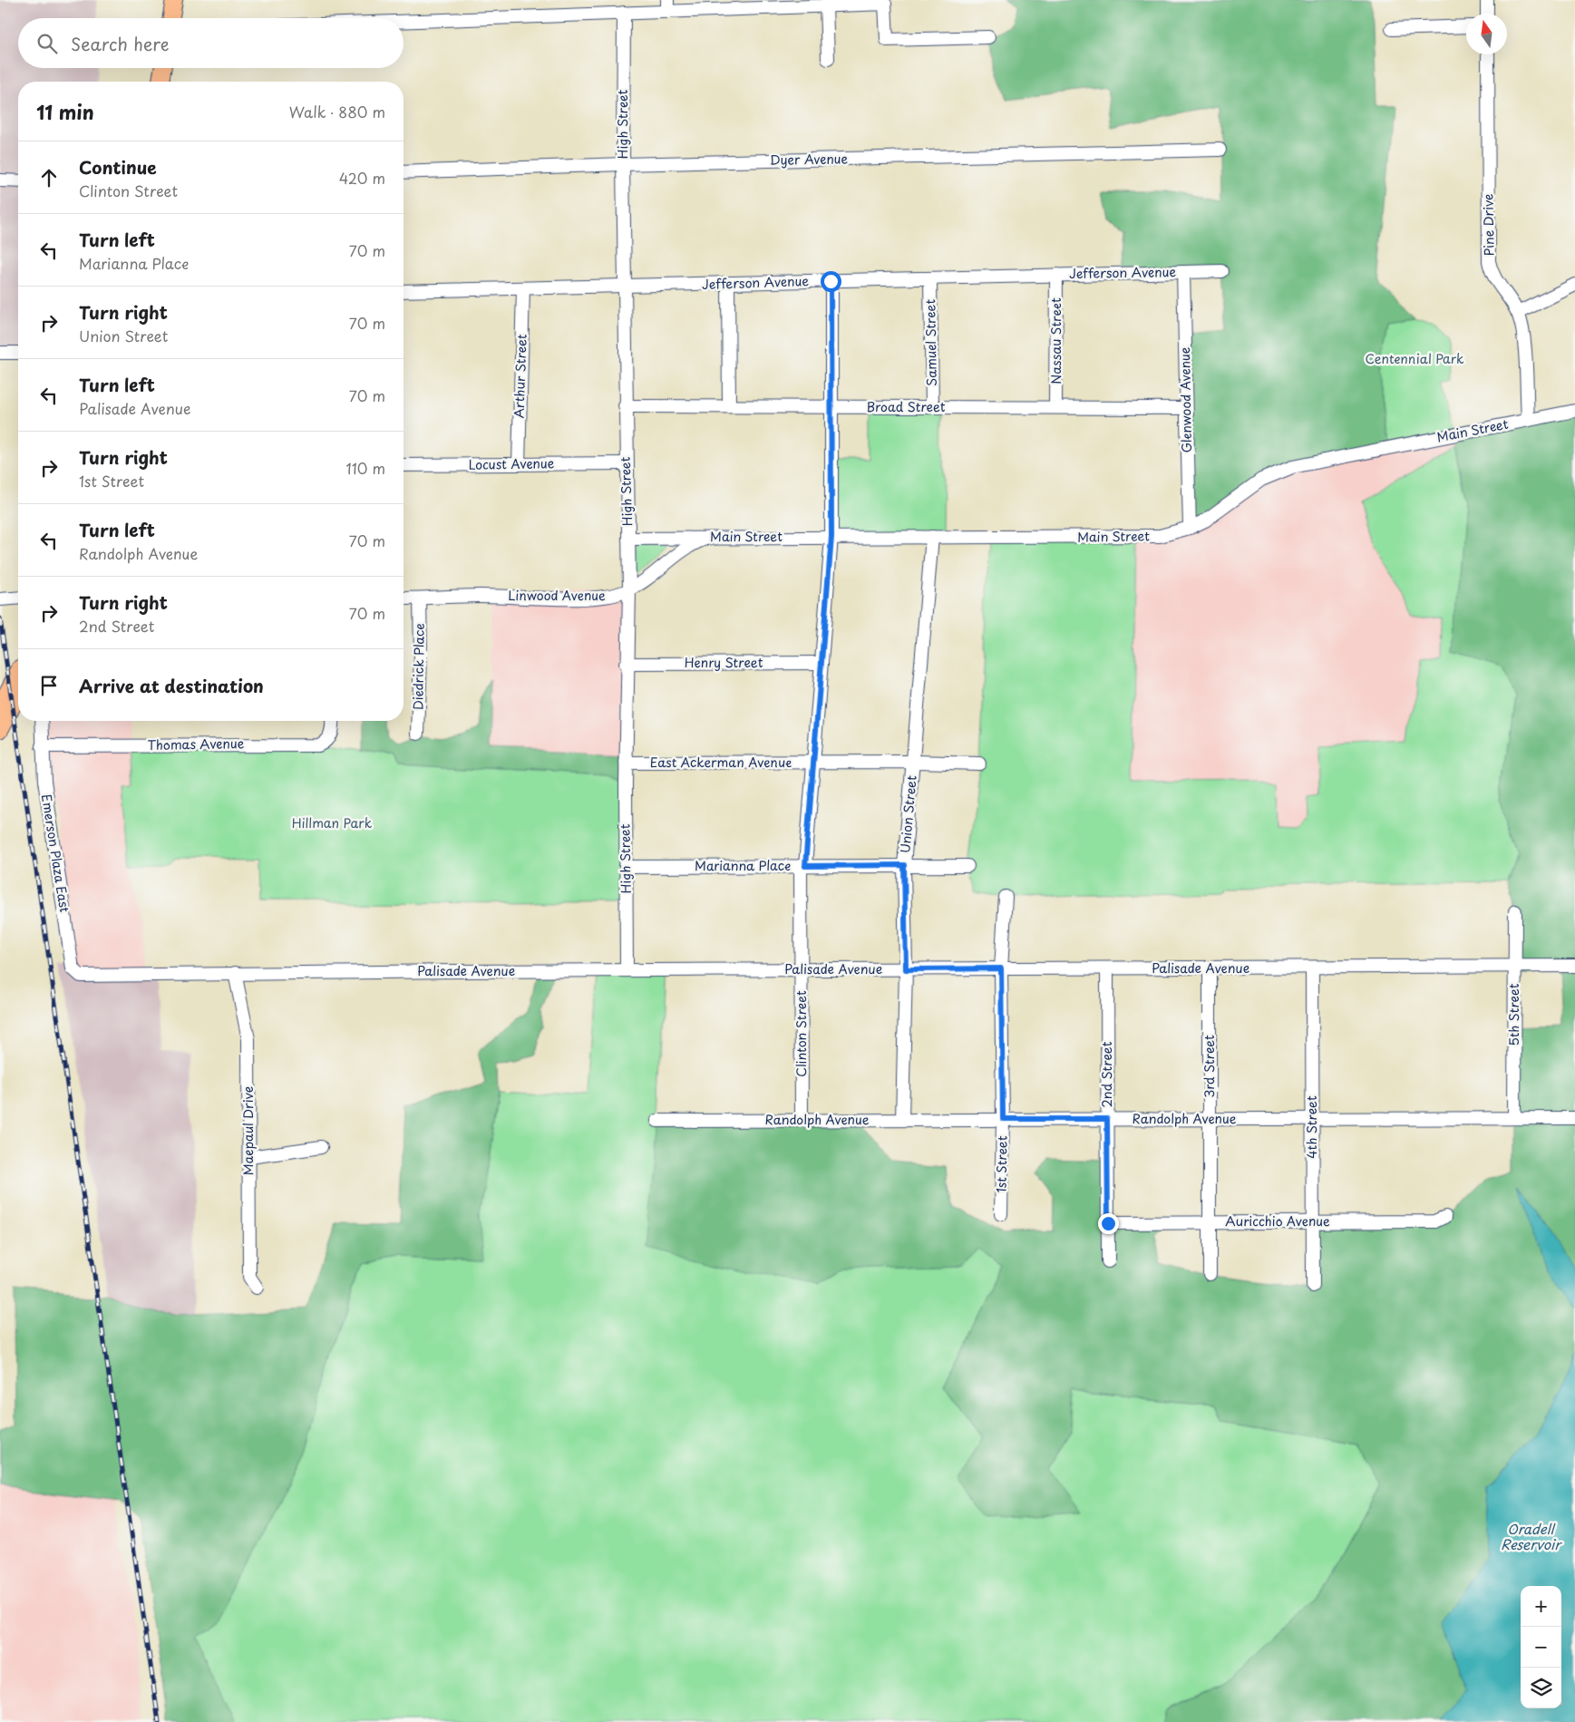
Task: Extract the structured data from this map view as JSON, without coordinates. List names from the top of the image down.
{
  "streets": {
    "street": [
      "High Street",
      "Dyer Avenue",
      "Pine Drive",
      "Jefferson Avenue",
      "Nassau Street",
      "Samuel Street",
      "Arthur Street",
      "Glenwood Avenue",
      "Broad Street",
      "Main Street",
      "Locust Avenue",
      "Linwood Avenue",
      "Henry Street",
      "Diedrick Place",
      "Thomas Avenue",
      "East Ackerman Avenue",
      "Union Street",
      "Emerson Plaza East",
      "Marianna Place",
      "Palisade Avenue",
      "5th Street",
      "Clinton Street",
      "3rd Street",
      "2nd Street",
      "Randolph Avenue",
      "4th Street",
      "Maepaul Drive",
      "1st Street",
      "Auricchio Avenue"
    ]
  },
  "crossings": [
    ["High Street", "Dyer Avenue"],
    ["High Street", "Jefferson Avenue"],
    ["High Street", "Broad Street"],
    ["High Street", "Main Street"],
    ["High Street", "Locust Avenue"],
    ["High Street", "Linwood Avenue"],
    ["High Street", "Henry Street"],
    ["High Street", "East Ackerman Avenue"],
    ["High Street", "Marianna Place"],
    ["High Street", "Palisade Avenue"],
    ["Pine Drive", "Main Street"],
    ["Jefferson Avenue", "Nassau Street"],
    ["Jefferson Avenue", "Samuel Street"],
    ["Jefferson Avenue", "Arthur Street"],
    ["Jefferson Avenue", "Glenwood Avenue"],
    ["Jefferson Avenue", "Clinton Street"],
    ["Nassau Street", "Broad Street"],
    ["Samuel Street", "Broad Street"],
    ["Arthur Street", "Locust Avenue"],
    ["Glenwood Avenue", "Broad Street"],
    ["Glenwood Avenue", "Main Street"],
    ["Broad Street", "Clinton Street"],
    ["Main Street", "Linwood Avenue"],
    ["Main Street", "Union Street"],
    ["Main Street", "Clinton Street"],
    ["Linwood Avenue", "Diedrick Place"],
    ["Henry Street", "Clinton Street"],
    ["Thomas Avenue", "Emerson Plaza East"],
    ["East Ackerman Avenue", "Union Street"],
    ["East Ackerman Avenue", "Clinton Street"],
    ["Union Street", "Marianna Place"],
    ["Union Street", "Palisade Avenue"],
    ["Union Street", "Randolph Avenue"],
    ["Emerson Plaza East", "Palisade Avenue"],
    ["Marianna Place", "Clinton Street"],
    ["Palisade Avenue", "5th Street"],
    ["Palisade Avenue", "Clinton Street"],
    ["Palisade Avenue", "3rd Street"],
    ["Palisade Avenue", "2nd Street"],
    ["Palisade Avenue", "4th Street"],
    ["Palisade Avenue", "Maepaul Drive"],
    ["Palisade Avenue", "1st Street"],
    ["5th Street", "Randolph Avenue"],
    ["Clinton Street", "Randolph Avenue"],
    ["3rd Street", "Randolph Avenue"],
    ["3rd Street", "Auricchio Avenue"],
    ["2nd Street", "Randolph Avenue"],
    ["2nd Street", "Auricchio Avenue"],
    ["Randolph Avenue", "4th Street"],
    ["Randolph Avenue", "1st Street"],
    ["4th Street", "Auricchio Avenue"]
  ],
  "water": ["Oradell Reservoir"],
  "parks": ["Centennial Park", "Hillman Park"],
  "north": "top",
  "page": {
    "search": "Search here",
    "heading": ["11 min", "Walk · 880 m"],
    "list": [
      ["Continue", "Clinton Street", "420 m"],
      ["Turn left", "Marianna Place", "70 m"],
      ["Turn right", "Union Street", "70 m"],
      ["Turn left", "Palisade Avenue", "70 m"],
      ["Turn right", "1st Street", "110 m"],
      ["Turn left", "Randolph Avenue", "70 m"],
      ["Turn right", "2nd Street", "70 m"],
      "Arrive at destination"
    ],
    "map_buttons": ["+", "−"]
  }
}
